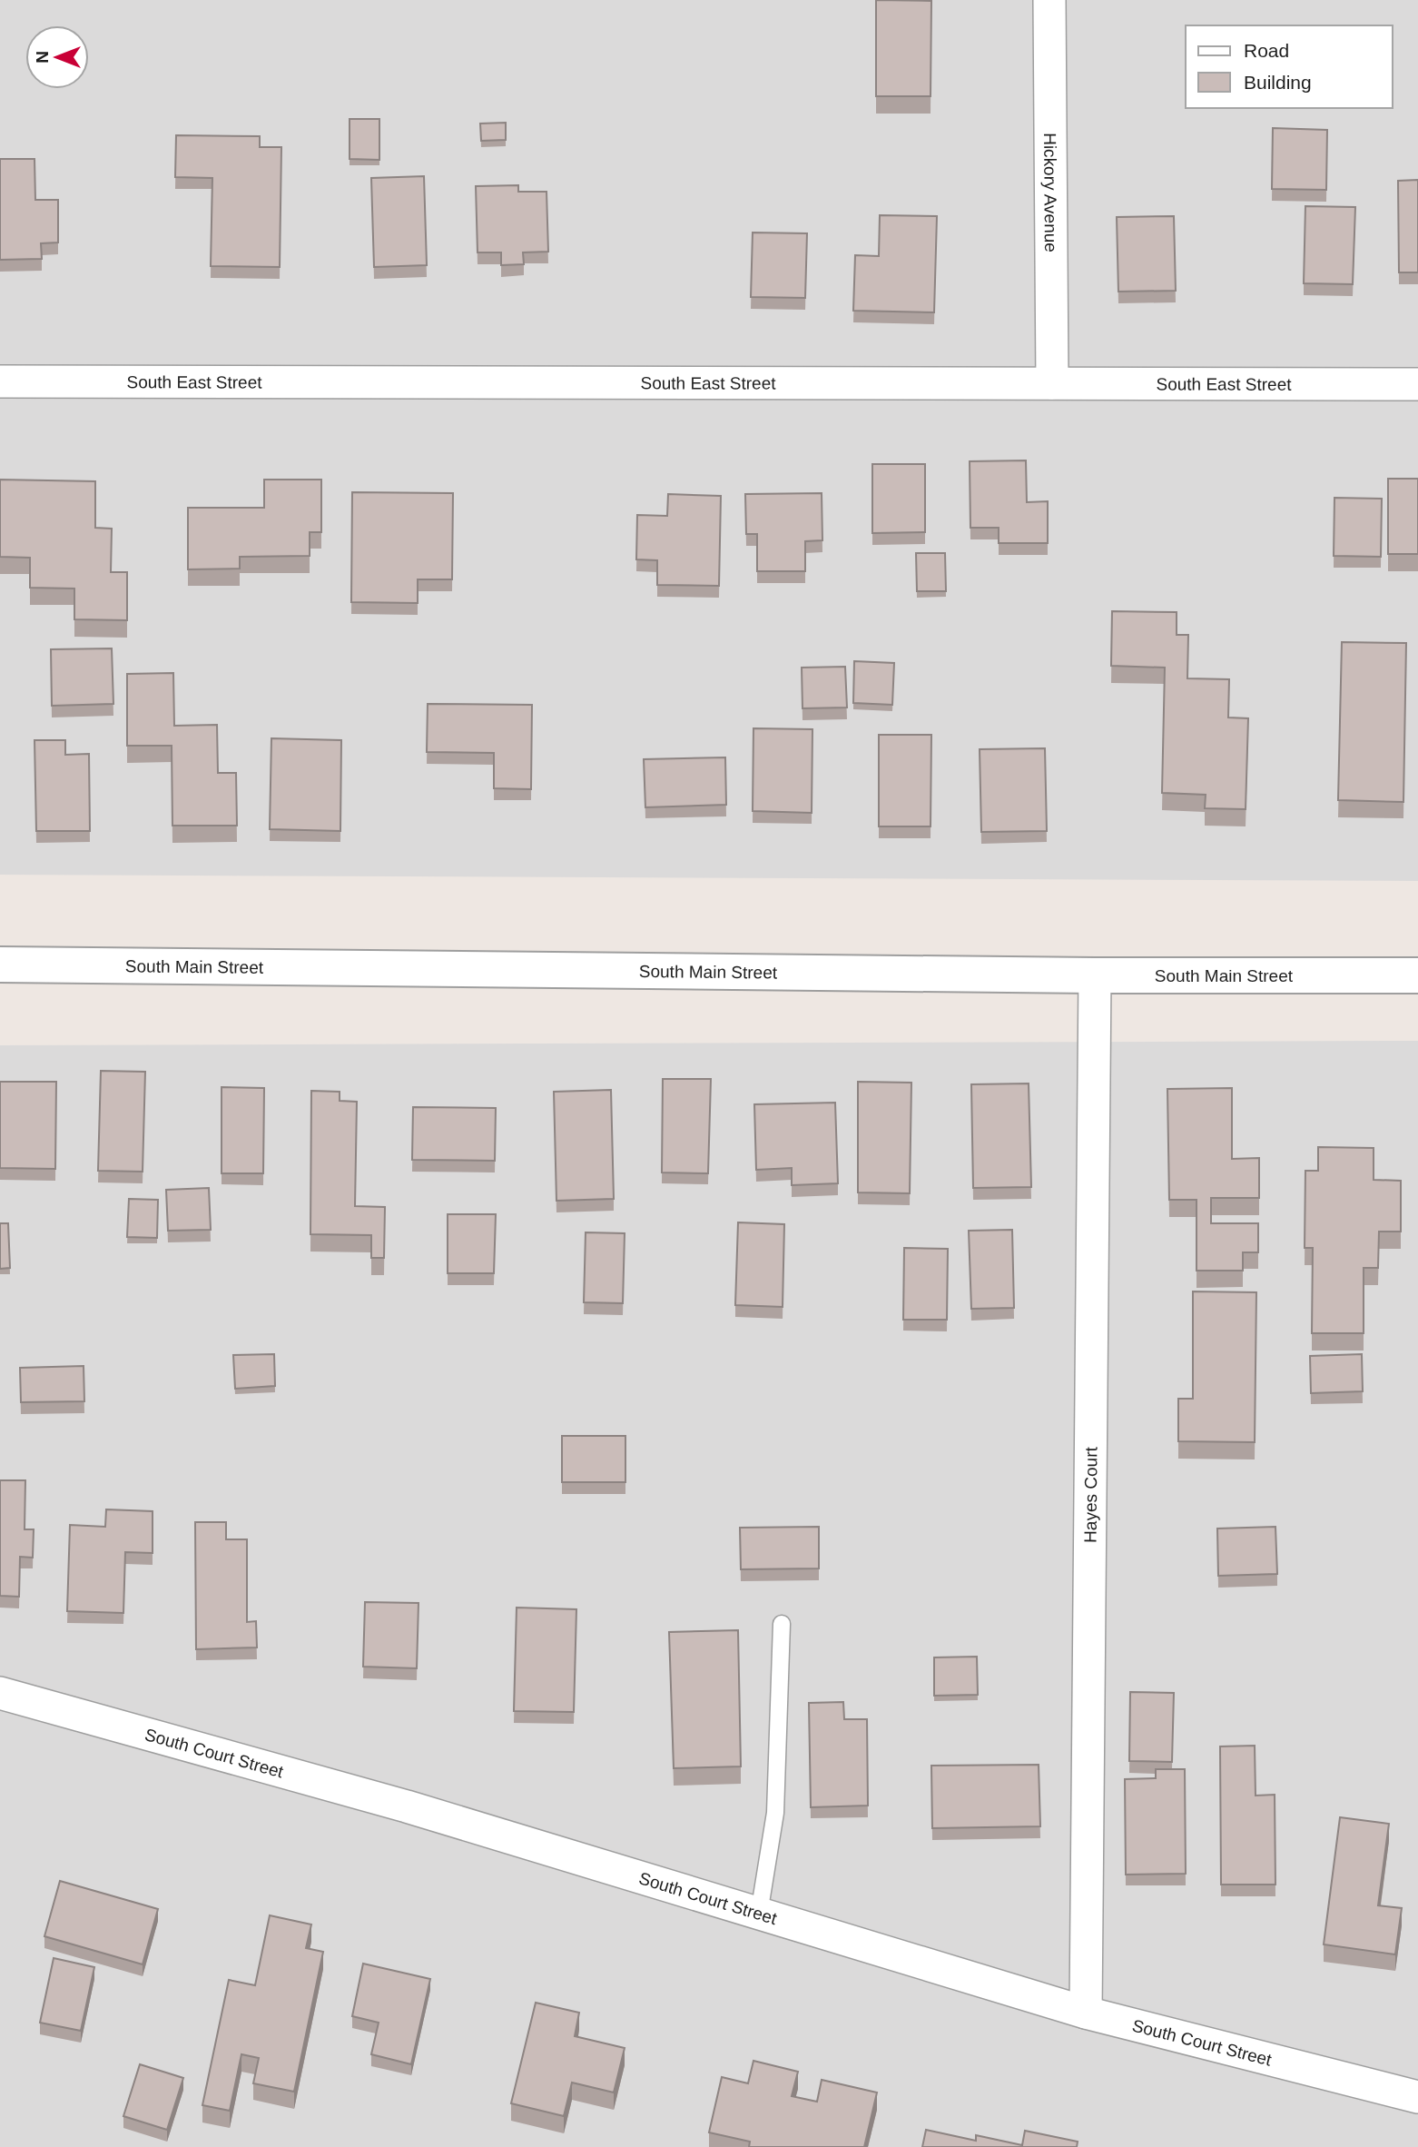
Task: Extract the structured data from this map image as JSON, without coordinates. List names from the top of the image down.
{
  "streets": {
    "street": [
      "Hickory Avenue",
      "South East Street",
      "South Main Street",
      "Hayes Court",
      "South Court Street"
    ]
  },
  "crossings": [
    ["Hickory Avenue", "South East Street"],
    ["South Main Street", "Hayes Court"],
    ["Hayes Court", "South Court Street"]
  ],
  "legend": ["Road", "Building"],
  "north": "left"
}
